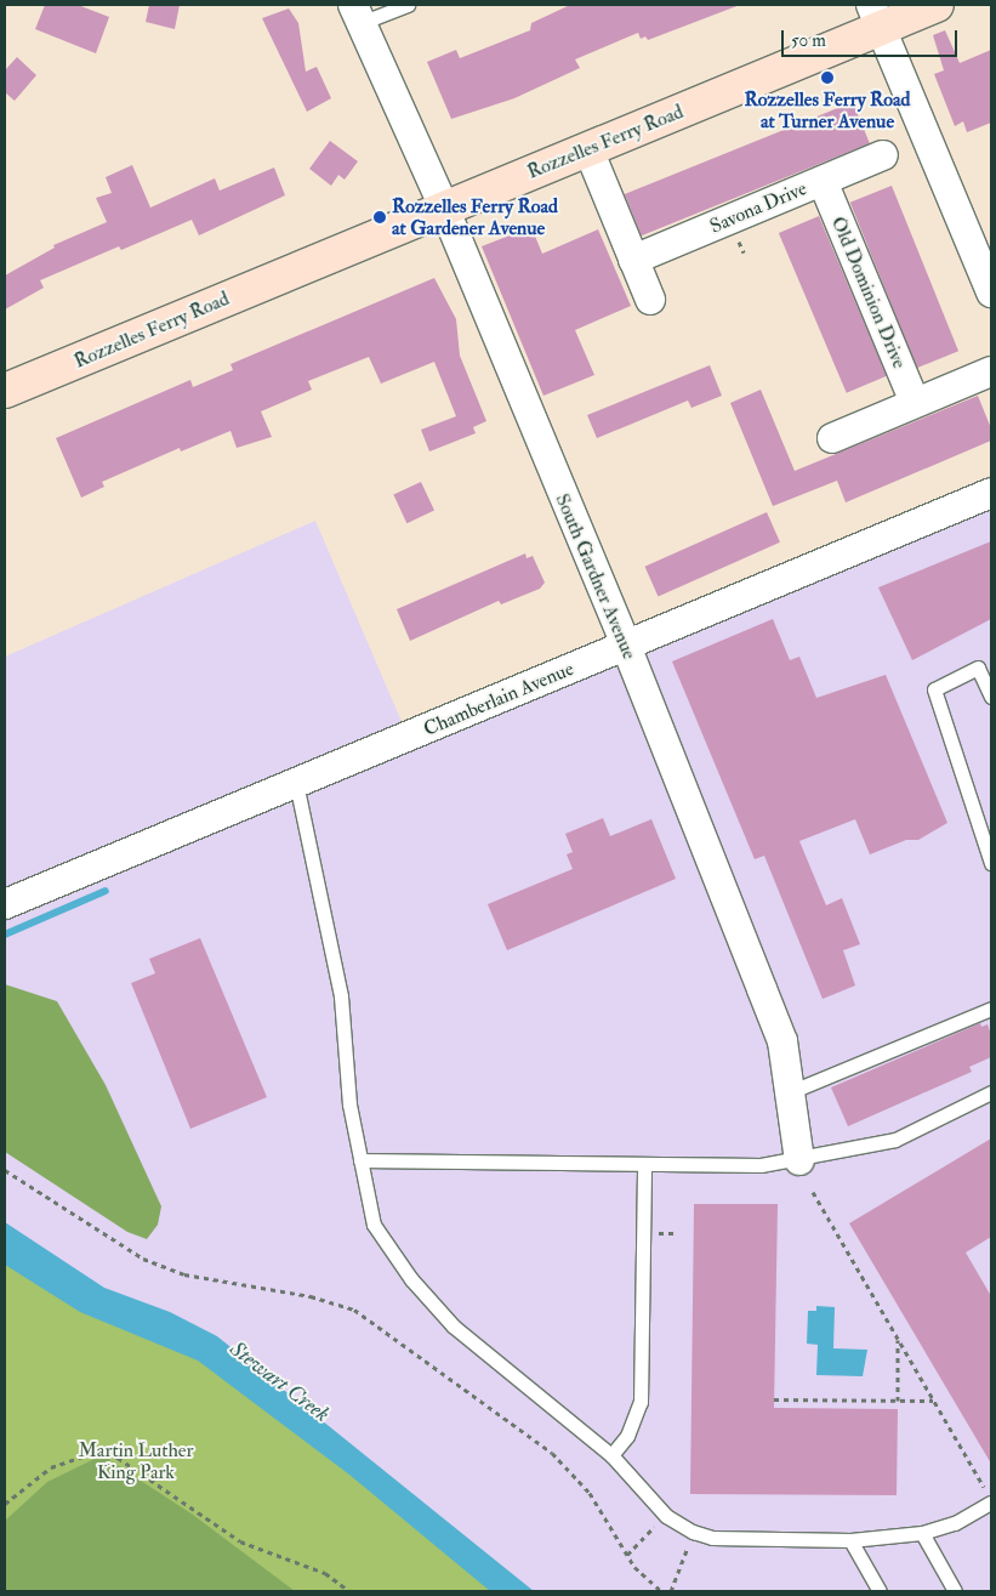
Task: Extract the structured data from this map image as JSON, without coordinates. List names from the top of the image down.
{
  "streets": {
    "street": [
      "Rozzelles Ferry Road",
      "Savona Drive",
      "Old Dominion Drive",
      "South Gardner Avenue",
      "Chamberlain Avenue"
    ]
  },
  "crossings": [
    ["Rozzelles Ferry Road", "South Gardner Avenue"],
    ["Savona Drive", "Old Dominion Drive"],
    ["South Gardner Avenue", "Chamberlain Avenue"]
  ],
  "water": ["Stewart Creek"],
  "parks": ["Martin Luther King Park"],
  "places": ["Rozzelles Ferry Road at Turner Avenue", "Rozzelles Ferry Road at Gardener Avenue"],
  "scale_bar": "50 m"
}
